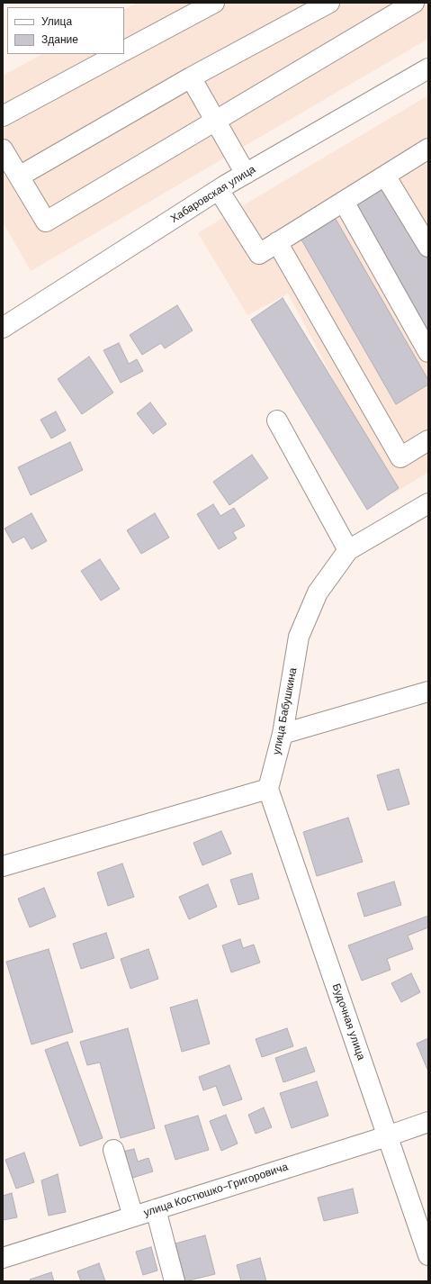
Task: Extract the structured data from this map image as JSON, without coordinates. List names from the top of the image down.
{
  "streets": {
    "street": [
      "Хабаровская улица",
      "улица Бабушкина",
      "Будочная улица",
      "улица Костюшко-Григоровича"
    ]
  },
  "crossings": [
    ["улица Бабушкина", "Будочная улица"],
    ["Будочная улица", "улица Костюшко-Григоровича"]
  ],
  "legend": ["Улица", "Здание"]
}
